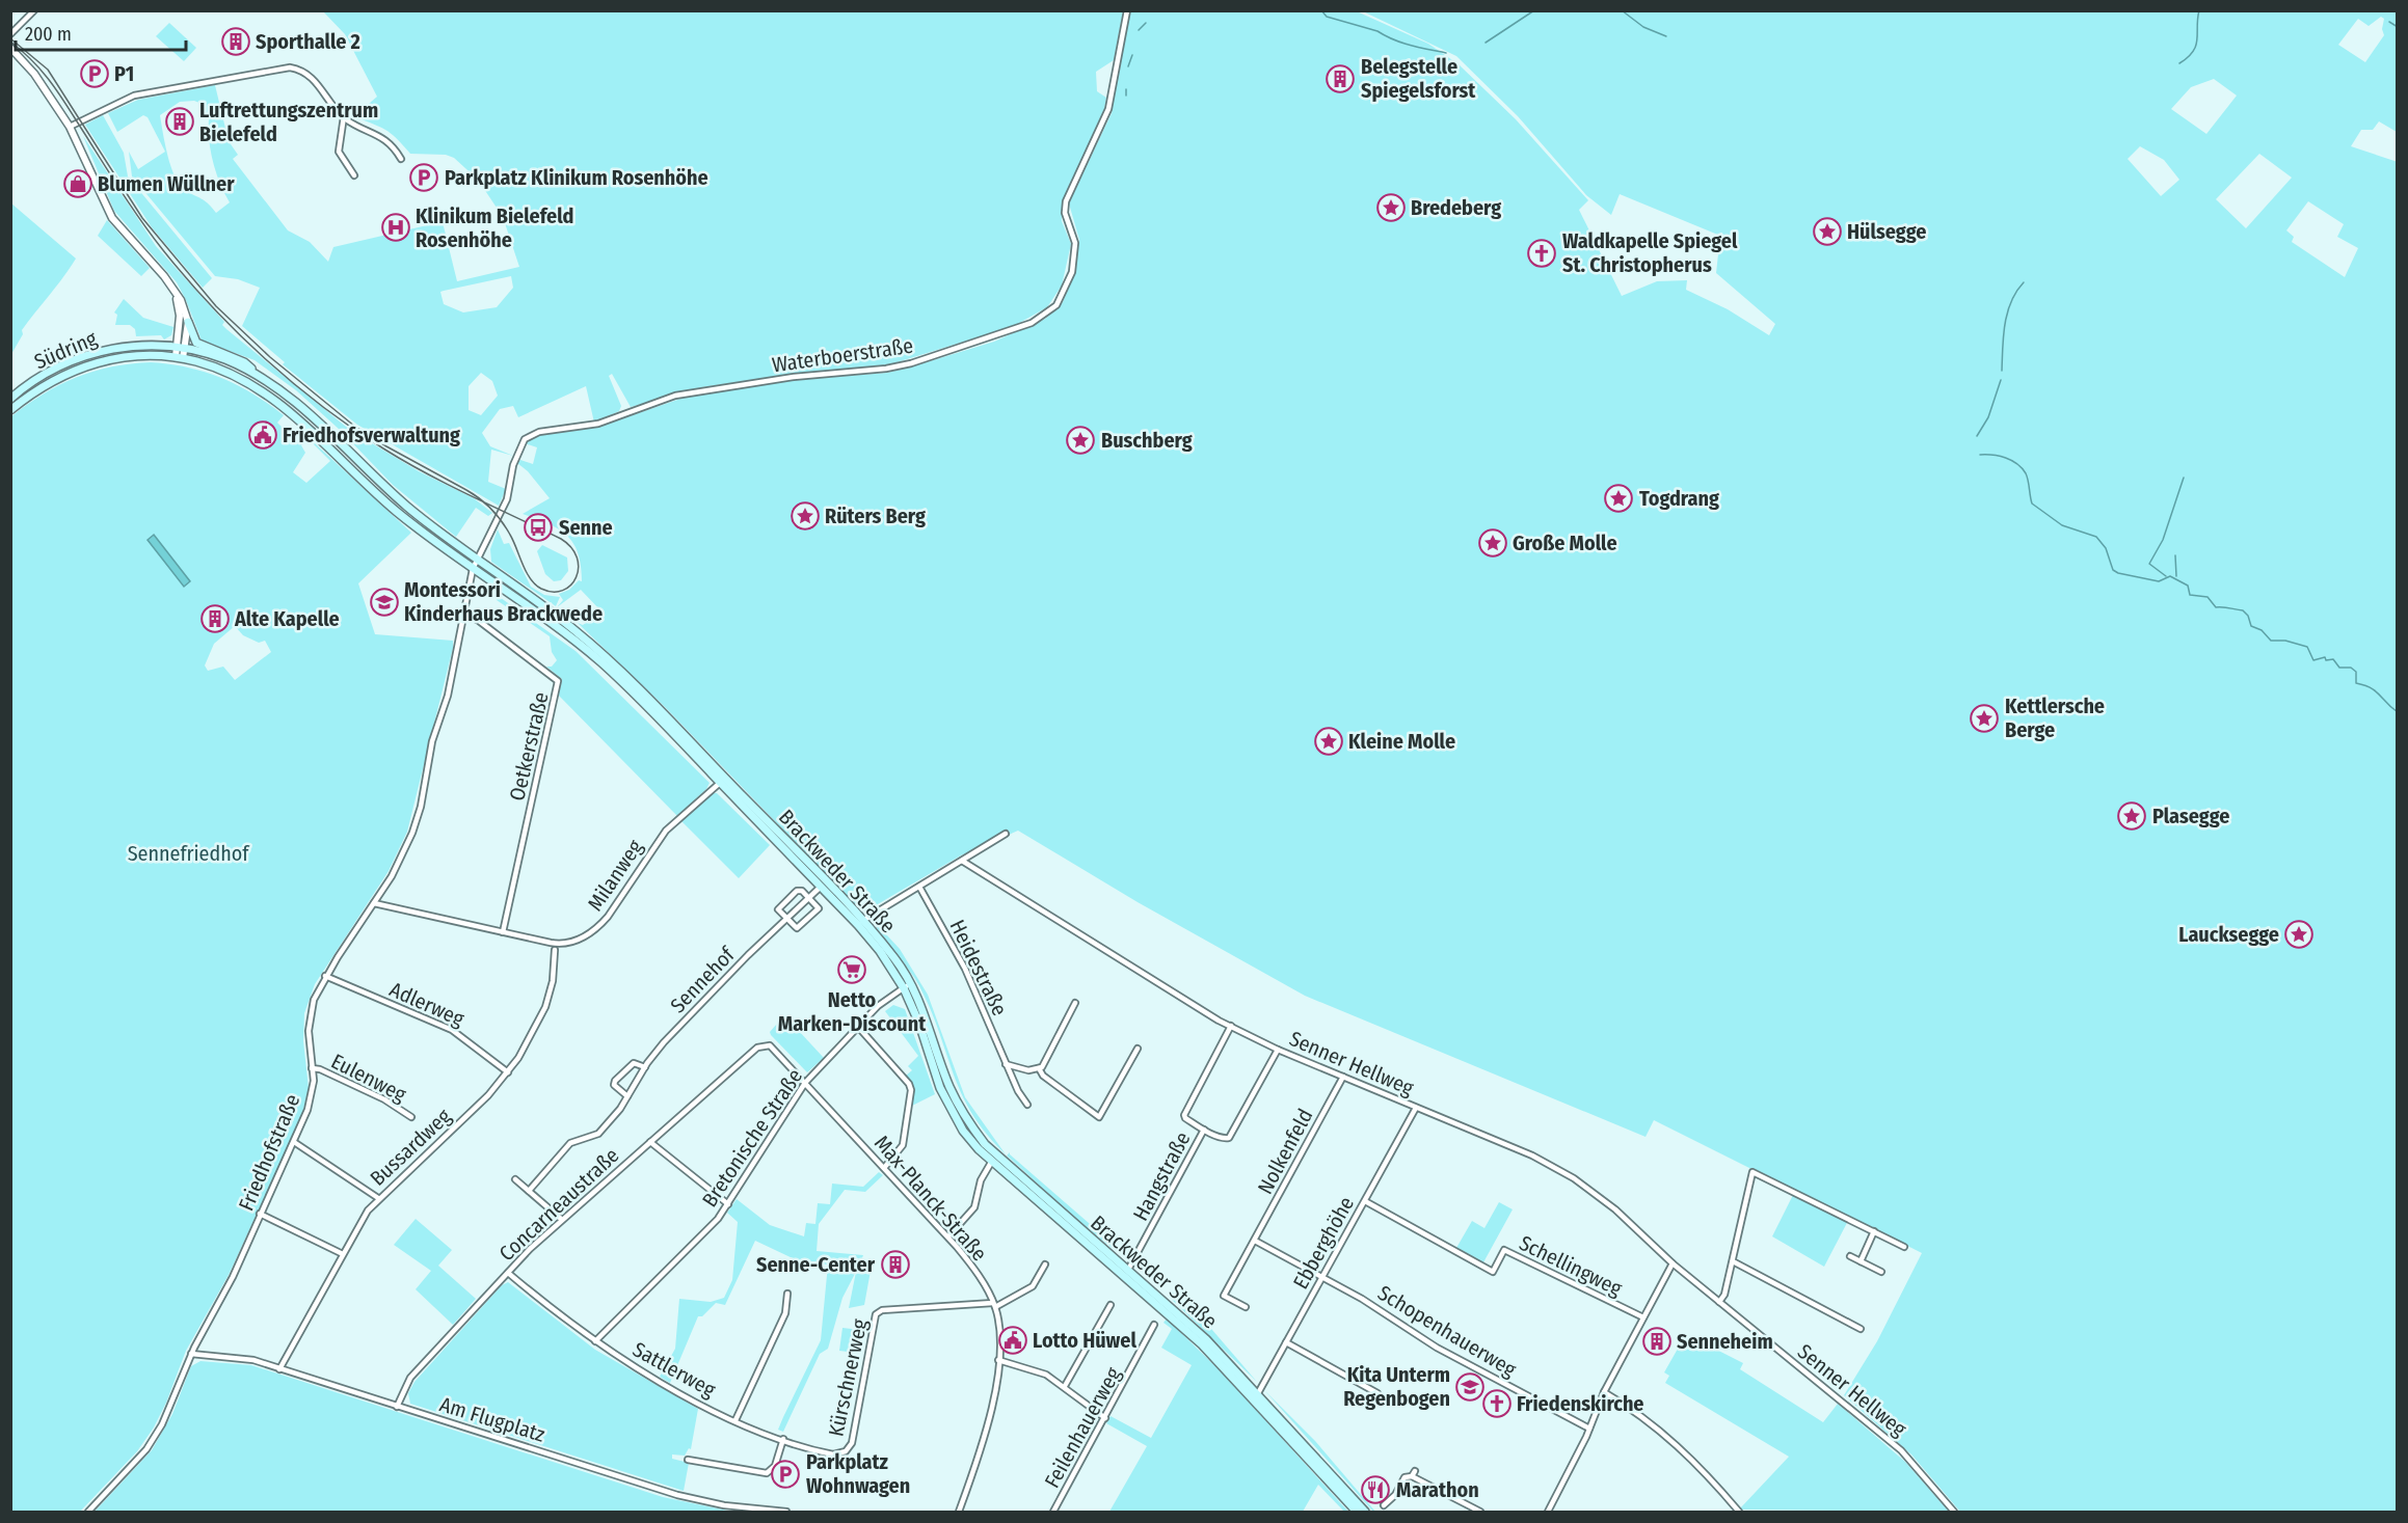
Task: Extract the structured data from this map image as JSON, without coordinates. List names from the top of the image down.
{
  "streets": {
    "main road": ["Südring", "Brackweder Straße"],
    "street": [
      "Waterboerstraße",
      "Oetkerstraße",
      "Milanweg",
      "Heidestraße",
      "Sennehof",
      "Adlerweg",
      "Senner Hellweg",
      "Eulenweg",
      "Bretonische Straße",
      "Bussardweg",
      "Nolkenfeld",
      "Friedhofstraße",
      "Hangstraße",
      "Max-Planck-Straße",
      "Concarneaustraße",
      "Ebberghöhe",
      "Schellingweg",
      "Schopenhauerweg",
      "Sattlerweg",
      "Kürschnerweg",
      "Am Flugplatz",
      "Feilenhauerweg"
    ]
  },
  "crossings": [
    ["Südring", "Brackweder Straße"],
    ["Waterboerstraße", "Brackweder Straße"],
    ["Waterboerstraße", "Friedhofstraße"],
    ["Oetkerstraße", "Milanweg"],
    ["Oetkerstraße", "Friedhofstraße"],
    ["Brackweder Straße", "Milanweg"],
    ["Brackweder Straße", "Sennehof"],
    ["Brackweder Straße", "Bretonische Straße"],
    ["Brackweder Straße", "Friedhofstraße"],
    ["Brackweder Straße", "Hangstraße"],
    ["Brackweder Straße", "Ebberghöhe"],
    ["Milanweg", "Friedhofstraße"],
    ["Adlerweg", "Bussardweg"],
    ["Adlerweg", "Friedhofstraße"],
    ["Senner Hellweg", "Nolkenfeld"],
    ["Senner Hellweg", "Hangstraße"],
    ["Senner Hellweg", "Ebberghöhe"],
    ["Eulenweg", "Friedhofstraße"],
    ["Bretonische Straße", "Max-Planck-Straße"],
    ["Bretonische Straße", "Sattlerweg"],
    ["Bussardweg", "Am Flugplatz"],
    ["Friedhofstraße", "Am Flugplatz"],
    ["Max-Planck-Straße", "Concarneaustraße"],
    ["Max-Planck-Straße", "Kürschnerweg"],
    ["Concarneaustraße", "Sattlerweg"],
    ["Concarneaustraße", "Am Flugplatz"],
    ["Ebberghöhe", "Schellingweg"],
    ["Ebberghöhe", "Schopenhauerweg"],
    ["Sattlerweg", "Kürschnerweg"]
  ],
  "parks": ["Sennefriedhof"],
  "places": {
    "building": [
      "Sporthalle 2",
      "Belegstelle Spiegelsforst",
      "Luftrettungszentrum Bielefeld",
      "Alte Kapelle",
      "Senne-Center",
      "Senneheim"
    ],
    "parking": ["P1", "Parkplatz Klinikum Rosenhöhe", "Parkplatz Wohnwagen"],
    "shop": ["Blumen Wüllner"],
    "place": [
      "Bredeberg",
      "Hülsegge",
      "Buschberg",
      "Togdrang",
      "Rüters Berg",
      "Große Molle",
      "Kettlersche Berge",
      "Kleine Molle",
      "Plasegge",
      "Laucksegge"
    ],
    "hospital": ["Klinikum Bielefeld Rosenhöhe"],
    "church": ["Waldkapelle Spiegel St. Christopherus", "Friedenskirche"],
    "public building": ["Friedhofsverwaltung", "Lotto Hüwel"],
    "bus stop": ["Senne"],
    "school or university": ["Montessori Kinderhaus Brackwede", "Kita Unterm Regenbogen"],
    "supermarket": ["Netto Marken-Discount"],
    "restaurant": ["Marathon"]
  },
  "scale_bar": "200 m"
}
